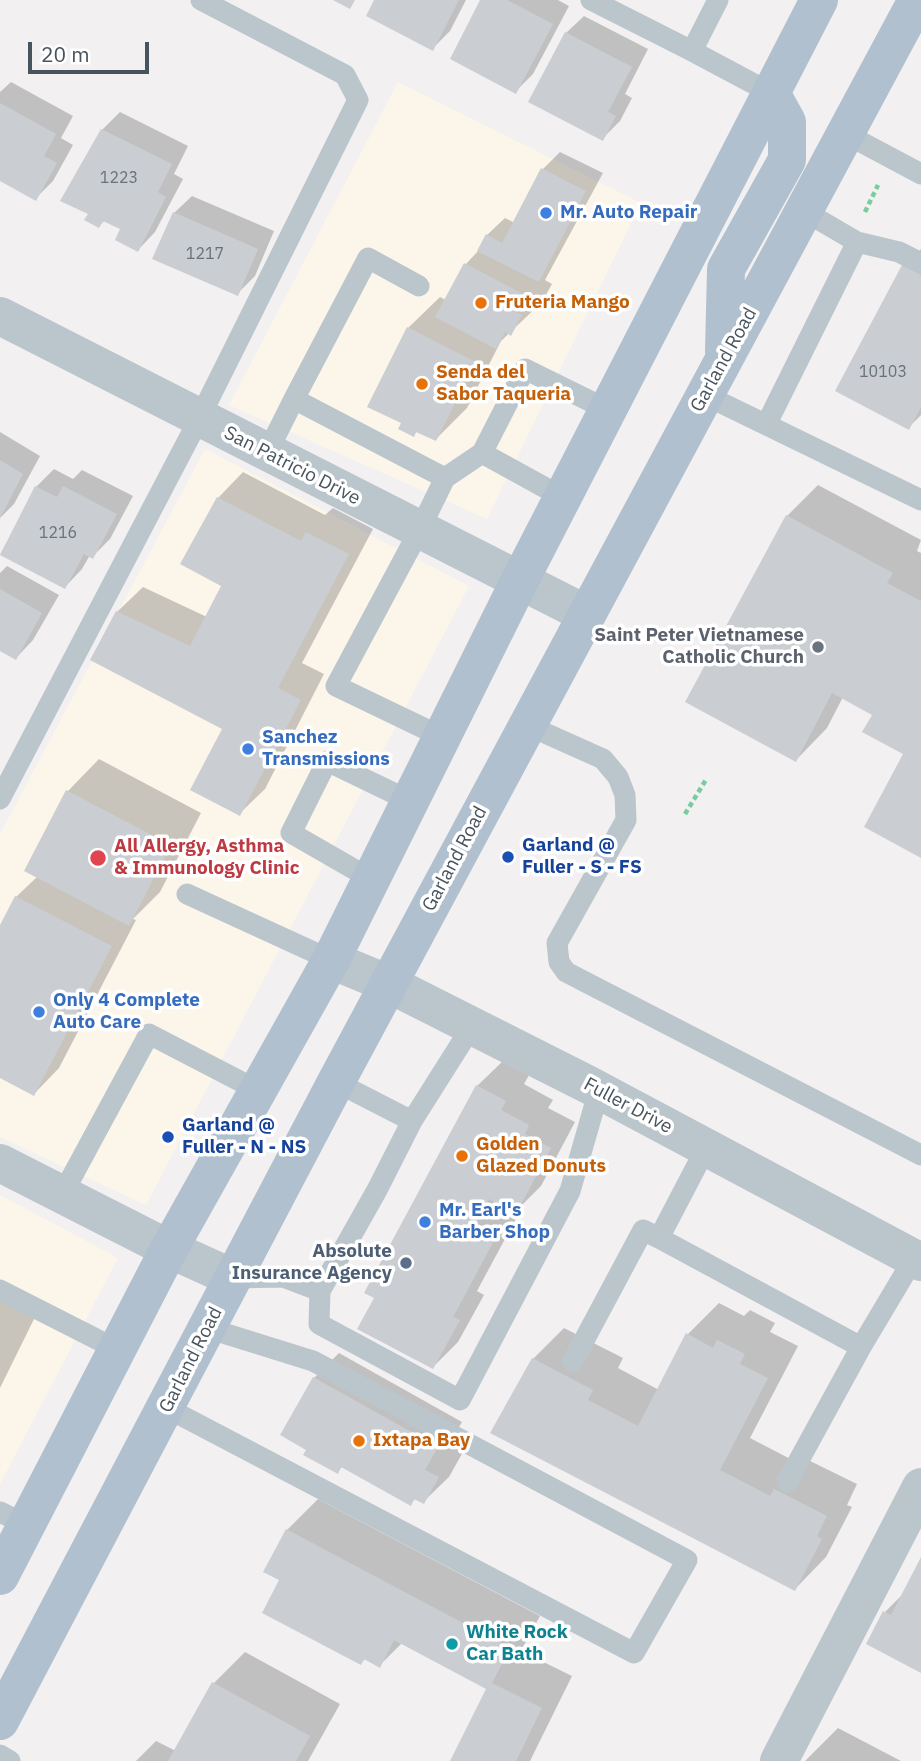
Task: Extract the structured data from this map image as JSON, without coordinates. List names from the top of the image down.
{
  "streets": {
    "main road": ["Garland Road"],
    "street": ["San Patricio Drive", "Fuller Drive"]
  },
  "crossings": [
    ["Garland Road", "San Patricio Drive"],
    ["Garland Road", "Fuller Drive"]
  ],
  "places": [
    "Mr. Auto Repair",
    "Fruteria Mango",
    "Senda del Sabor Taqueria",
    "Saint Peter Vietnamese Catholic Church",
    "Sanchez Transmissions",
    "Garland @ Fuller - S - FS",
    "All Allergy, Asthma & Immunology Clinic",
    "Only 4 Complete Auto Care",
    "Garland @ Fuller - N - NS",
    "Golden Glazed Donuts",
    "Mr. Earl's Barber Shop",
    "Absolute Insurance Agency",
    "Ixtapa Bay",
    "White Rock Car Bath"
  ],
  "house_numbers": [
    "1223",
    "1217",
    "10103",
    "1216"
  ],
  "scale_bar": "20 m"
}
